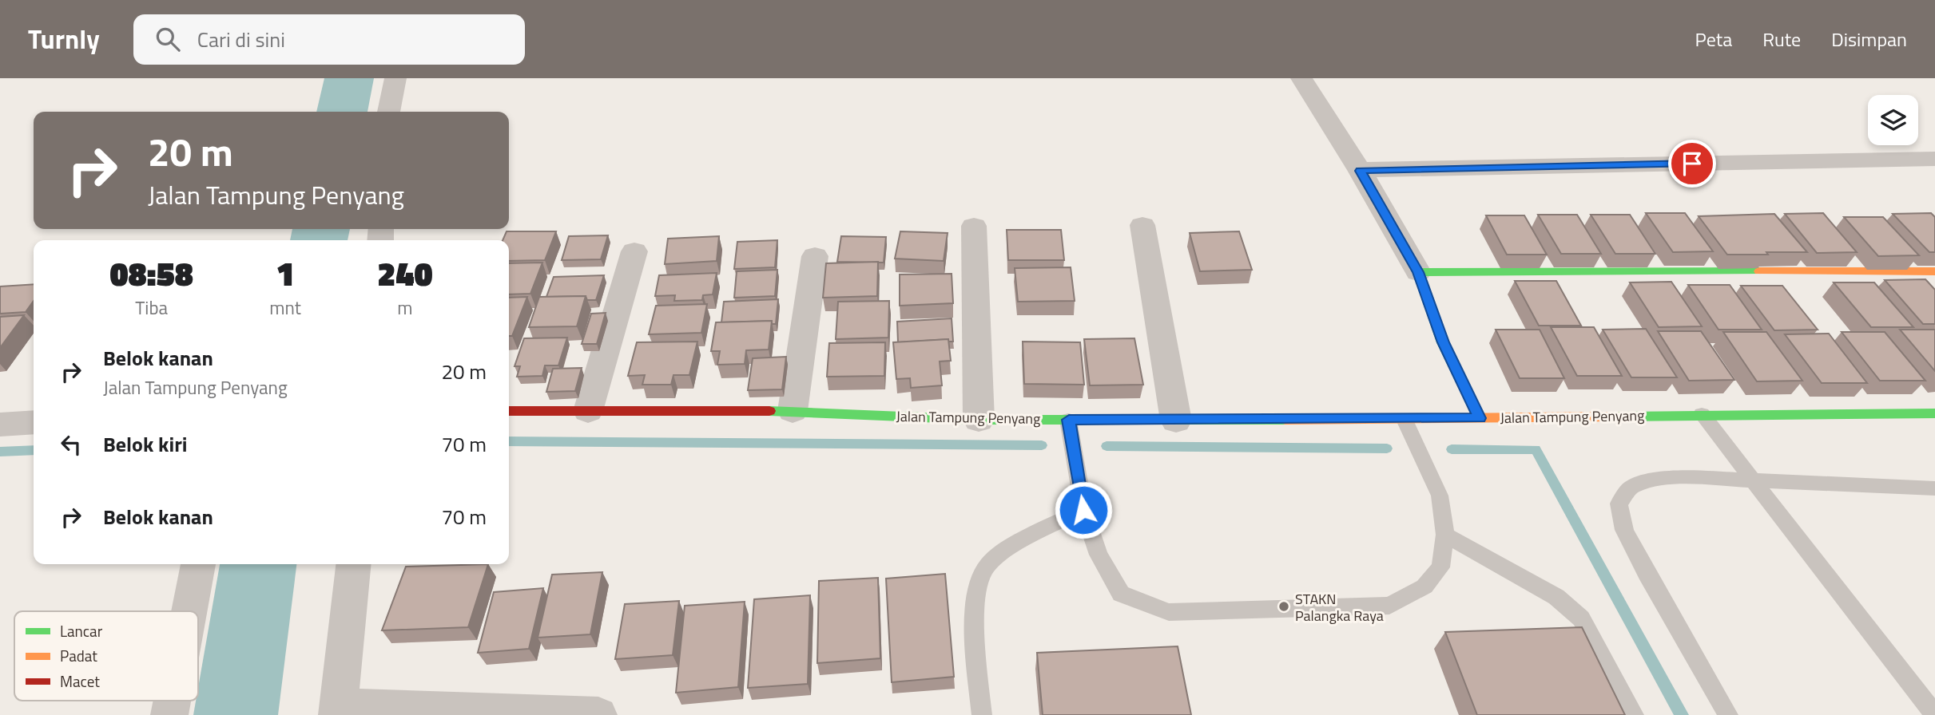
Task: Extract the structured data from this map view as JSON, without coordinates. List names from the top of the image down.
{
  "streets": {
    "street": ["Jalan Tampung Penyang"]
  },
  "places": ["STAKN Palangka Raya"],
  "legend": ["Lancar", "Padat", "Macet"],
  "page": {
    "header": "Turnly",
    "search": "Cari di sini",
    "nav": ["Peta", "Rute", "Disimpan"],
    "turn": ["20 m", "Jalan Tampung Penyang"],
    "eta": [
      "08:58",
      "Tiba",
      "1",
      "mnt",
      "240",
      "m"
    ],
    "list": [
      {
        "name": "Belok kanan",
        "note": "Jalan Tampung Penyang",
        "value": "20 m"
      },
      {
        "name": "Belok kiri",
        "value": "70 m"
      },
      {
        "name": "Belok kanan",
        "value": "70 m"
      }
    ]
  }
}
